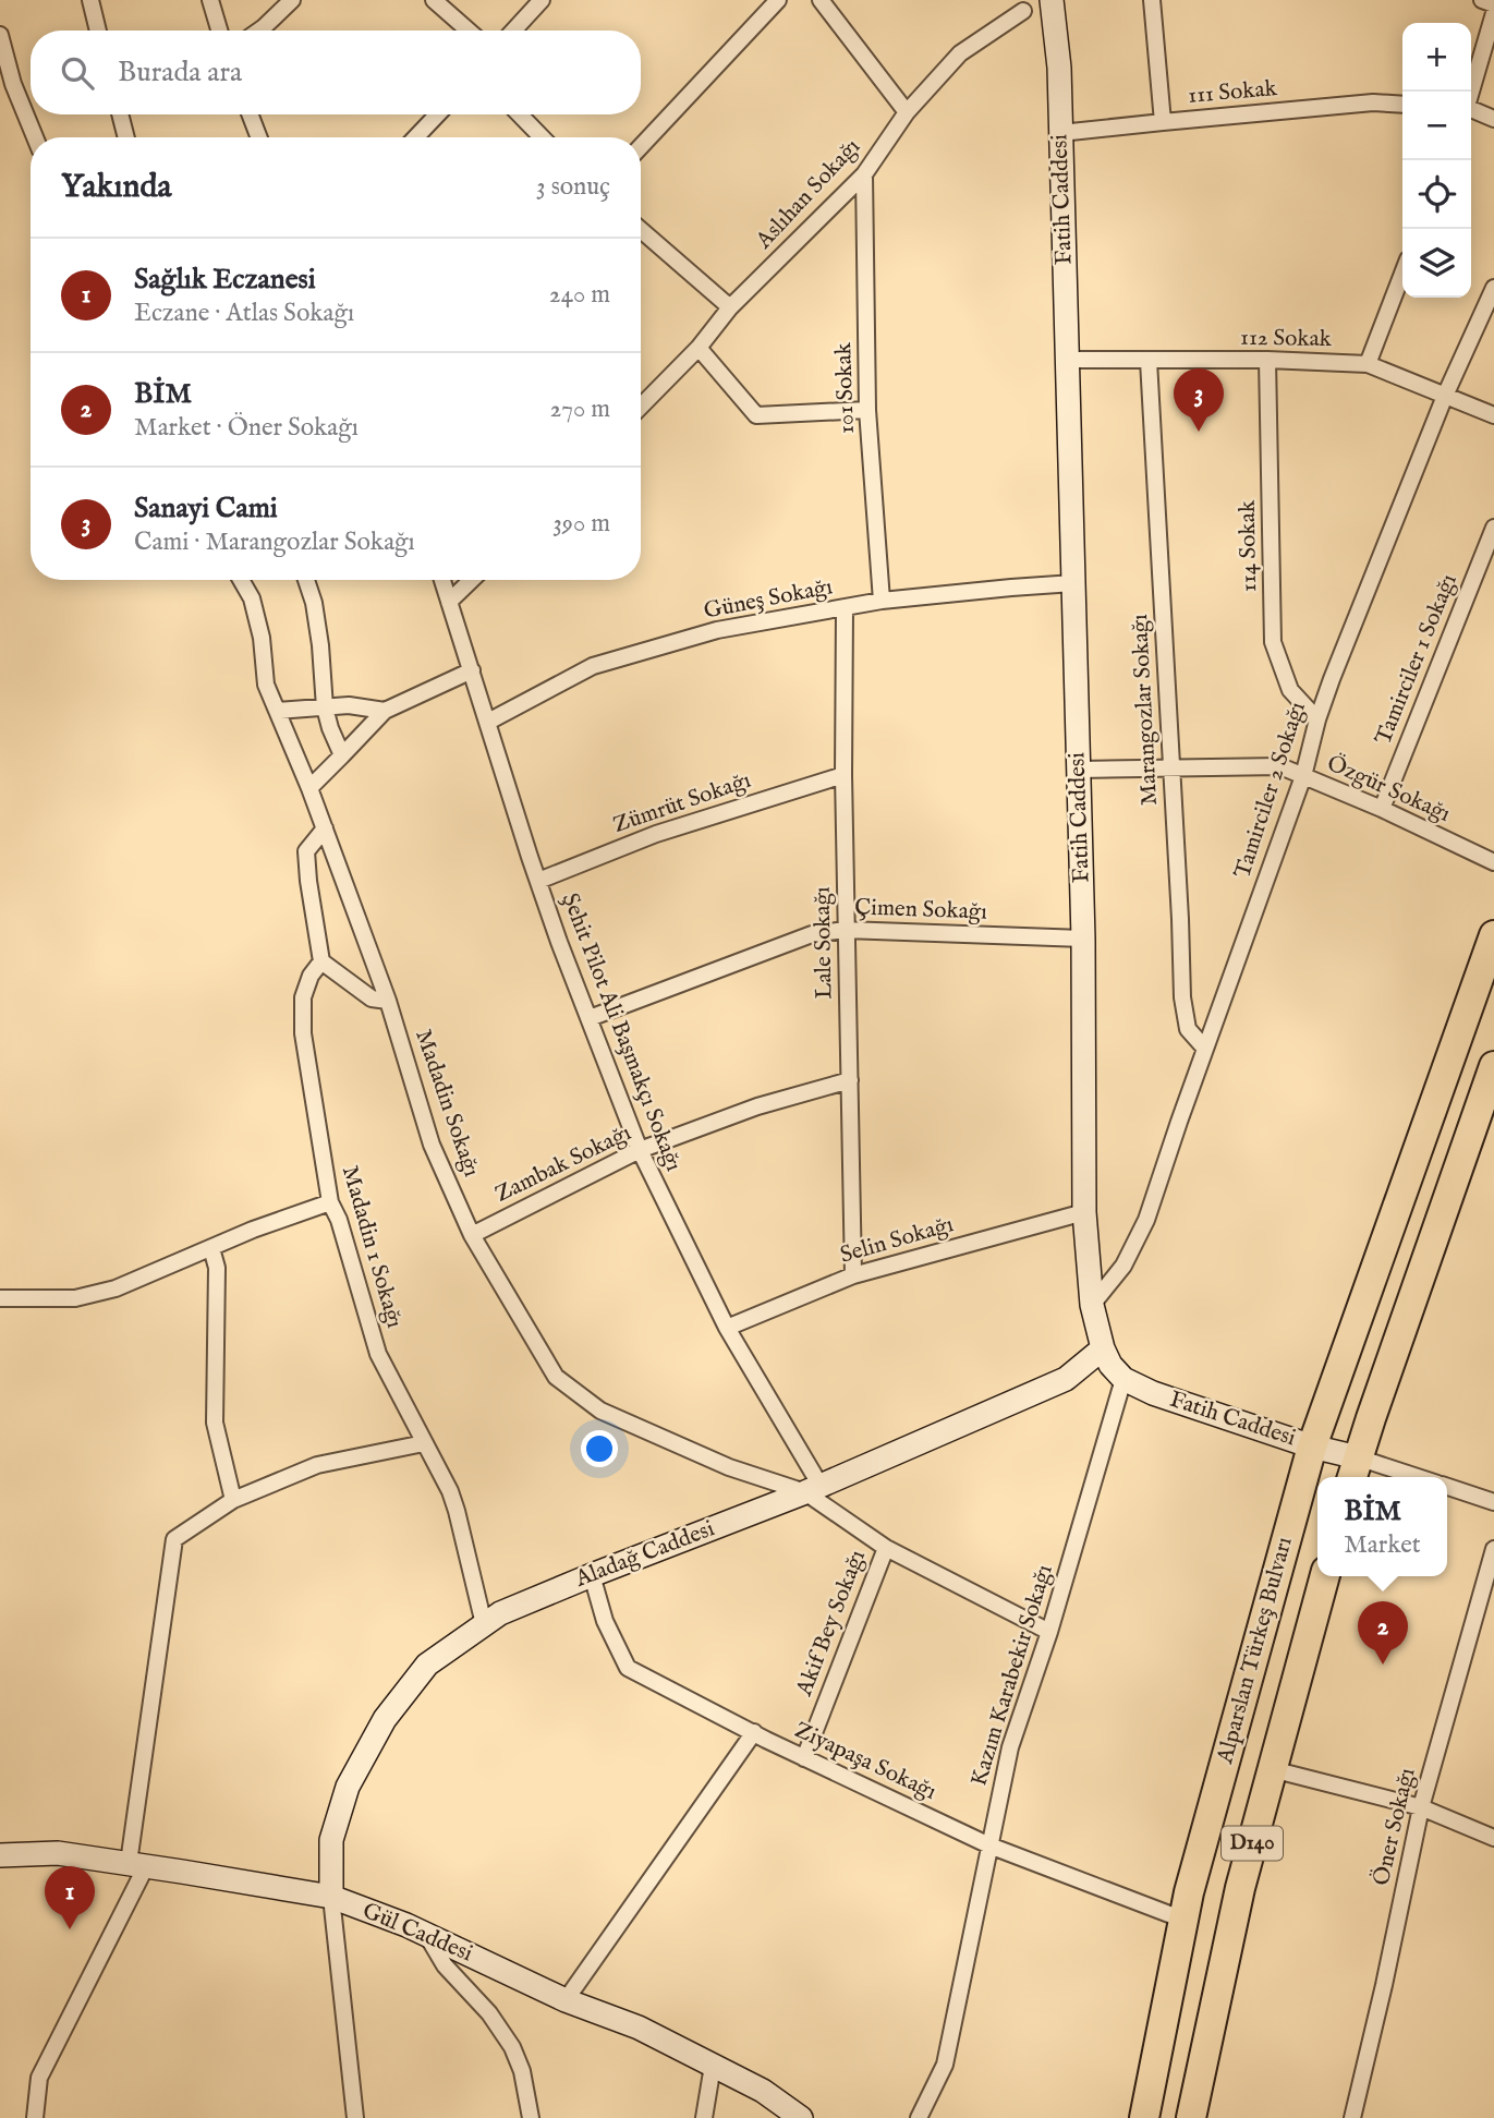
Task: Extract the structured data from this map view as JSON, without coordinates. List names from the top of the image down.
{
  "streets": {
    "highway": ["Alparslan Türkeş Bulvarı", "D140"],
    "main road": ["Fatih Caddesi", "Aladağ Caddesi", "Gül Caddesi"],
    "street": [
      "111 Sokak",
      "Aslıhan Sokağı",
      "112 Sokak",
      "101 Sokak",
      "114 Sokak",
      "Güneş Sokağı",
      "Tamirciler 1 Sokağı",
      "Marangozlar Sokağı",
      "Özgür Sokağı",
      "Tamirciler 2 Sokağı",
      "Zümrüt Sokağı",
      "Çimen Sokağı",
      "Lale Sokağı",
      "Şehit Pilot Ali Başmakçı Sokağı",
      "Madadin Sokağı",
      "Zambak Sokağı",
      "Selin Sokağı",
      "Madadin 1 Sokağı",
      "Akif Bey Sokağı",
      "Kazım Karabekir Sokağı",
      "Ziyapaşa Sokağı",
      "Öner Sokağı"
    ]
  },
  "crossings": [
    ["111 Sokak", "Fatih Caddesi"],
    ["Aslıhan Sokağı", "101 Sokak"],
    ["Fatih Caddesi", "112 Sokak"],
    ["Fatih Caddesi", "Güneş Sokağı"],
    ["Fatih Caddesi", "Özgür Sokağı"],
    ["Fatih Caddesi", "Tamirciler 2 Sokağı"],
    ["Fatih Caddesi", "Çimen Sokağı"],
    ["Fatih Caddesi", "Selin Sokağı"],
    ["Fatih Caddesi", "Aladağ Caddesi"],
    ["Fatih Caddesi", "Alparslan Türkeş Bulvarı"],
    ["Fatih Caddesi", "Kazım Karabekir Sokağı"],
    ["112 Sokak", "114 Sokak"],
    ["112 Sokak", "Marangozlar Sokağı"],
    ["112 Sokak", "Tamirciler 2 Sokağı"],
    ["101 Sokak", "Güneş Sokağı"],
    ["114 Sokak", "Tamirciler 2 Sokağı"],
    ["Güneş Sokağı", "Lale Sokağı"],
    ["Güneş Sokağı", "Şehit Pilot Ali Başmakçı Sokağı"],
    ["Tamirciler 1 Sokağı", "Özgür Sokağı"],
    ["Marangozlar Sokağı", "Özgür Sokağı"],
    ["Marangozlar Sokağı", "Tamirciler 2 Sokağı"],
    ["Özgür Sokağı", "Tamirciler 2 Sokağı"],
    ["Zümrüt Sokağı", "Lale Sokağı"],
    ["Zümrüt Sokağı", "Şehit Pilot Ali Başmakçı Sokağı"],
    ["Çimen Sokağı", "Lale Sokağı"],
    ["Çimen Sokağı", "Şehit Pilot Ali Başmakçı Sokağı"],
    ["Lale Sokağı", "Zambak Sokağı"],
    ["Lale Sokağı", "Selin Sokağı"],
    ["Şehit Pilot Ali Başmakçı Sokağı", "Madadin Sokağı"],
    ["Şehit Pilot Ali Başmakçı Sokağı", "Zambak Sokağı"],
    ["Şehit Pilot Ali Başmakçı Sokağı", "Selin Sokağı"],
    ["Şehit Pilot Ali Başmakçı Sokağı", "Aladağ Caddesi"],
    ["Şehit Pilot Ali Başmakçı Sokağı", "Akif Bey Sokağı"],
    ["Şehit Pilot Ali Başmakçı Sokağı", "Kazım Karabekir Sokağı"],
    ["Madadin Sokağı", "Zambak Sokağı"],
    ["Madadin Sokağı", "Aladağ Caddesi"],
    ["Madadin 1 Sokağı", "Aladağ Caddesi"],
    ["Aladağ Caddesi", "Ziyapaşa Sokağı"],
    ["Aladağ Caddesi", "Gül Caddesi"],
    ["Akif Bey Sokağı", "Ziyapaşa Sokağı"],
    ["Alparslan Türkeş Bulvarı", "Ziyapaşa Sokağı"],
    ["Kazım Karabekir Sokağı", "Ziyapaşa Sokağı"]
  ],
  "page": {
    "map_buttons": ["+", "−"],
    "search": "Burada ara",
    "heading": ["Yakında", "3 sonuç"],
    "list": [
      {
        "mark": "1",
        "name": "Sağlık Eczanesi",
        "note": "Eczane · Atlas Sokağı",
        "value": "240 m"
      },
      {
        "mark": "2",
        "name": "BİM",
        "note": "Market · Öner Sokağı",
        "value": "270 m"
      },
      {
        "mark": "3",
        "name": "Sanayi Cami",
        "note": "Cami · Marangozlar Sokağı",
        "value": "390 m"
      }
    ],
    "pins": ["3", "2", "1"],
    "popup": ["BİM", "Market"]
  }
}
